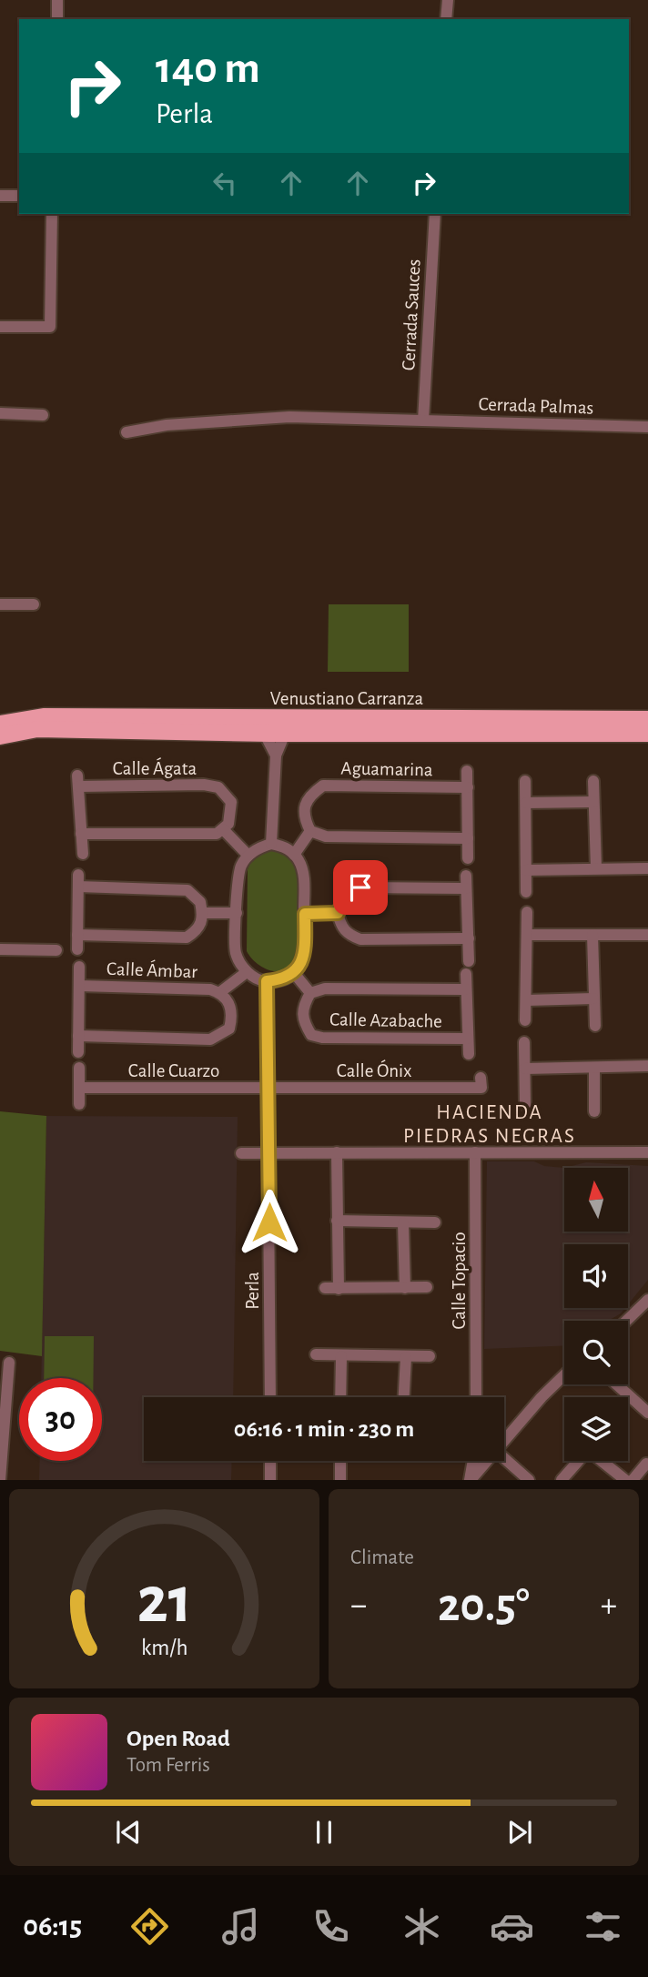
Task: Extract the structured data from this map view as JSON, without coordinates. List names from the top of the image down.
{
  "streets": {
    "main road": ["Venustiano Carranza"],
    "street": [
      "Cerrada Sauces",
      "Cerrada Palmas",
      "Calle Ágata",
      "Aguamarina",
      "Calle Ámbar",
      "Calle Azabache",
      "Calle Cuarzo",
      "Calle Ónix",
      "Calle Topacio",
      "Perla"
    ]
  },
  "crossings": [
    ["Cerrada Sauces", "Cerrada Palmas"],
    ["Calle Cuarzo", "Calle Ónix"],
    ["Calle Cuarzo", "Perla"],
    ["Calle Ónix", "Perla"]
  ],
  "districts": ["HACIENDA PIEDRAS NEGRAS"],
  "north": "top",
  "page": {
    "turn": ["140 m", "Perla"],
    "limit": "30",
    "trip": "06:16 · 1 min · 230 m",
    "tile": "Climate",
    "heat": ["−", "20.5°", "+"],
    "song": ["Open Road", "Tom Ferris"],
    "tabs": "06:15",
    "gauge": ["21", "km/h"]
  }
}
